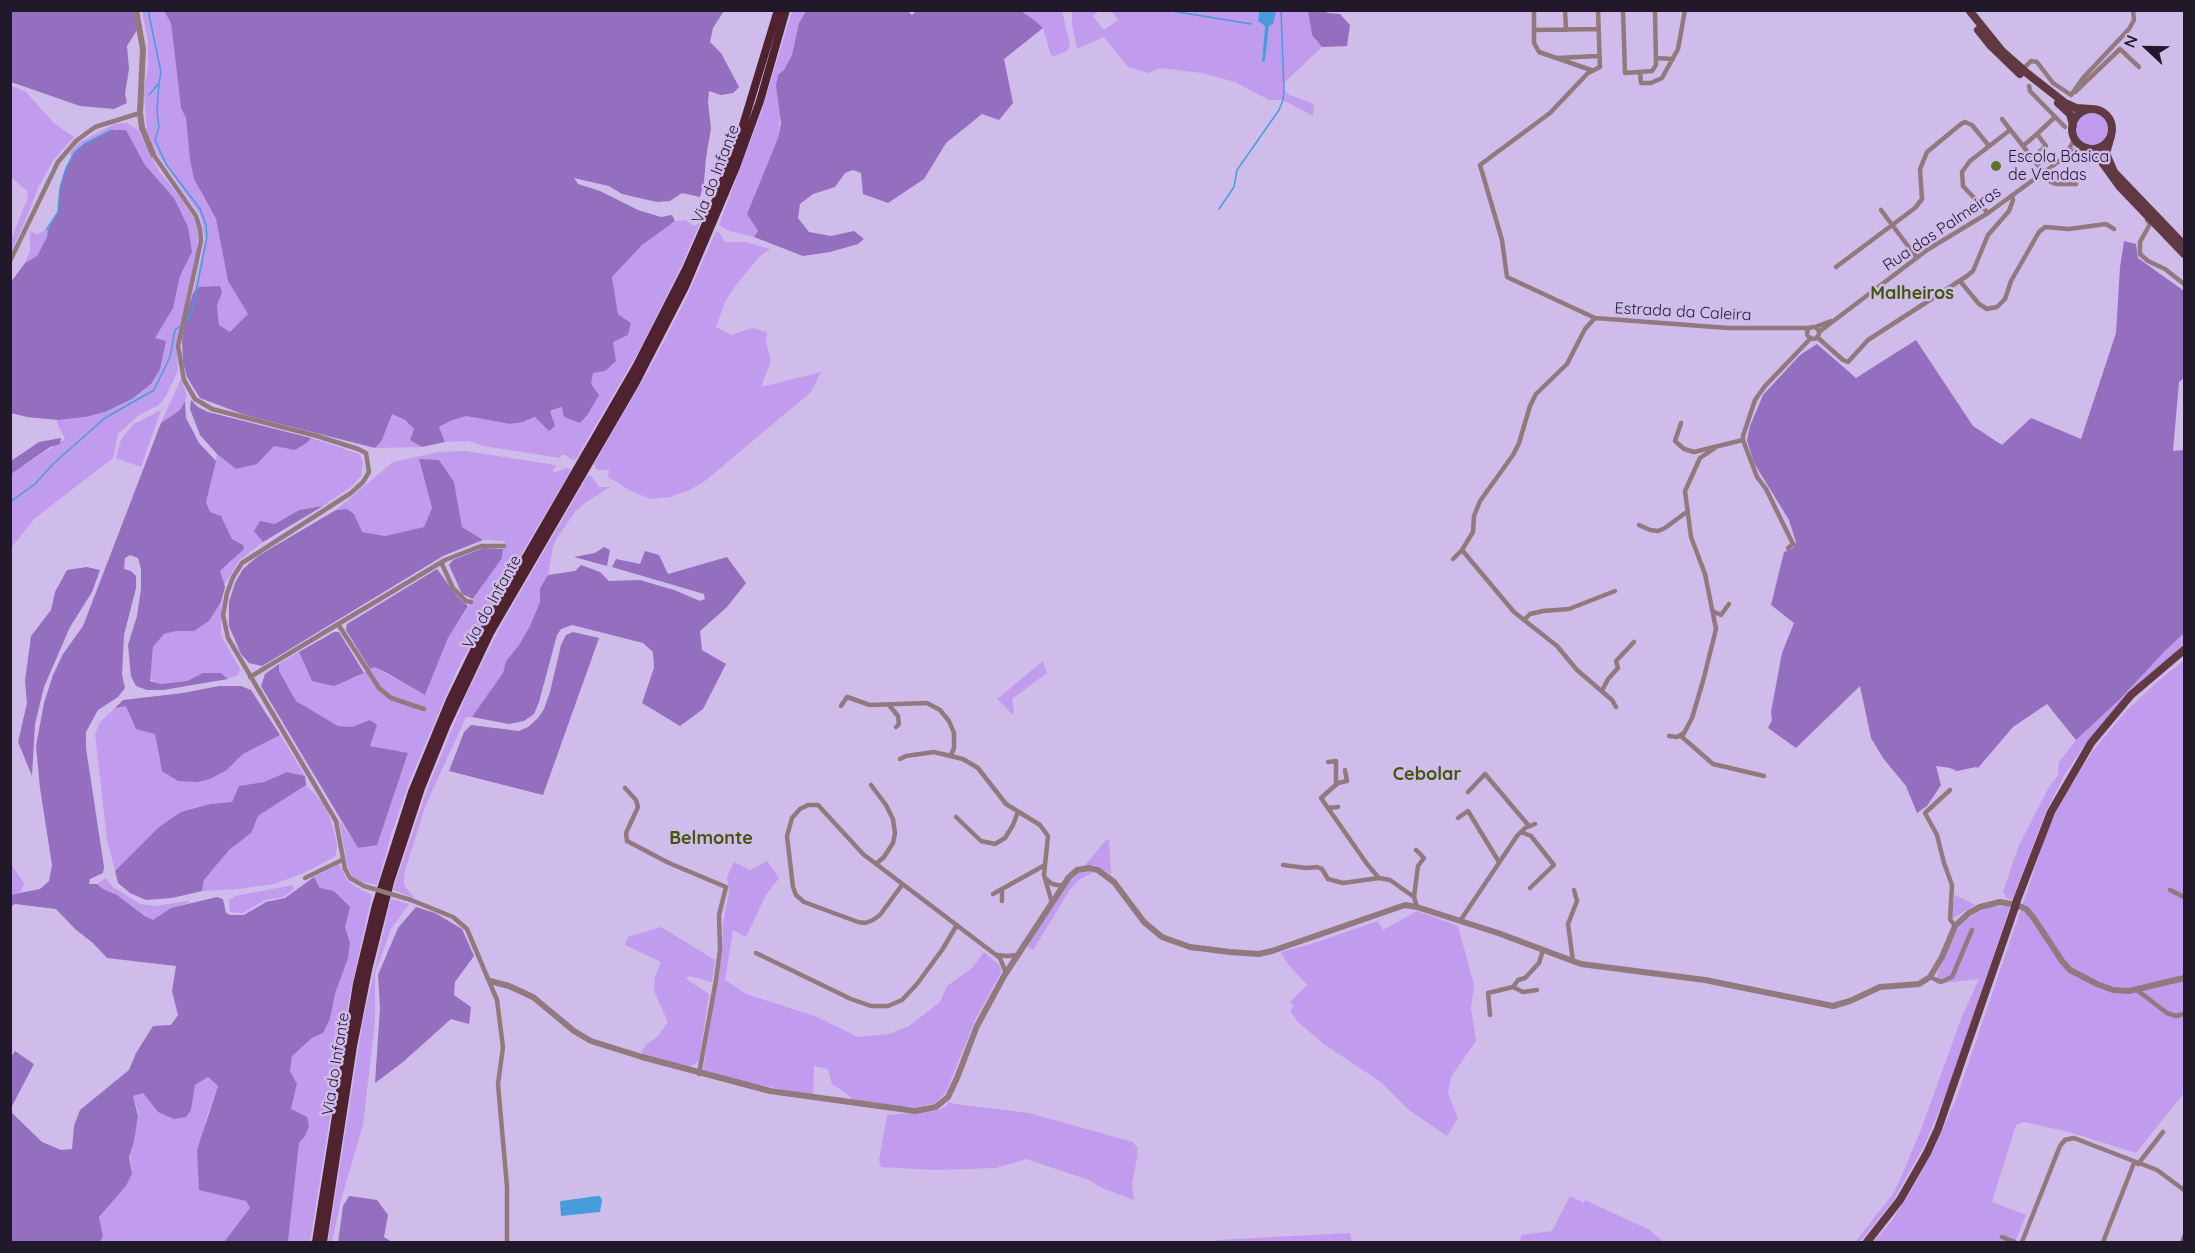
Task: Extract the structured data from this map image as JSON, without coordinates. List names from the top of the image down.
{
  "streets": {
    "highway": ["Via do Infante"],
    "street": ["Rua das Palmeiras", "Estrada da Caleira"]
  },
  "crossings": [
    ["Rua das Palmeiras", "Estrada da Caleira"]
  ],
  "districts": ["Malheiros", "Cebolar", "Belmonte"],
  "places": ["Escola Básica de Vendas"],
  "north": "left"
}
